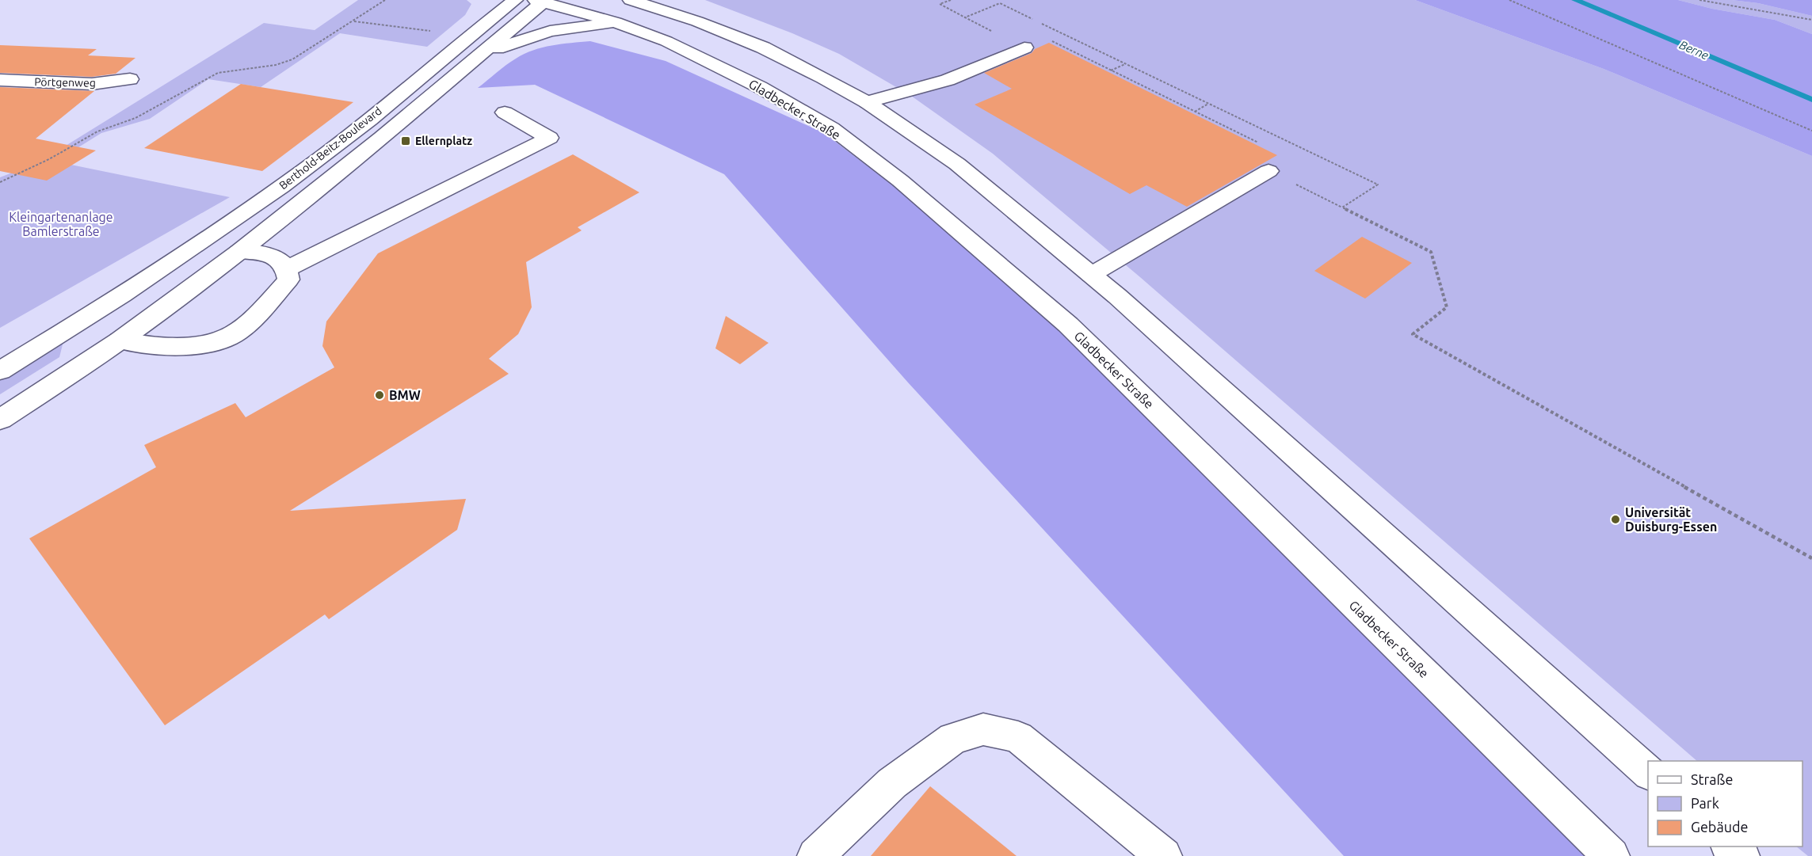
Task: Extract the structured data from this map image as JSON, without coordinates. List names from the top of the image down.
{
  "streets": {
    "main road": ["Pörtgenweg", "Gladbecker Straße", "Berthold-Beitz-Boulevard"]
  },
  "crossings": [
    ["Gladbecker Straße", "Berthold-Beitz-Boulevard"]
  ],
  "water": ["Berne"],
  "parks": ["Kleingartenanlage Bamlerstraße"],
  "places": {
    "transit": ["Ellernplatz"],
    "other": ["BMW", "Universität Duisburg-Essen"]
  },
  "legend": ["Straße", "Park", "Gebäude"]
}
